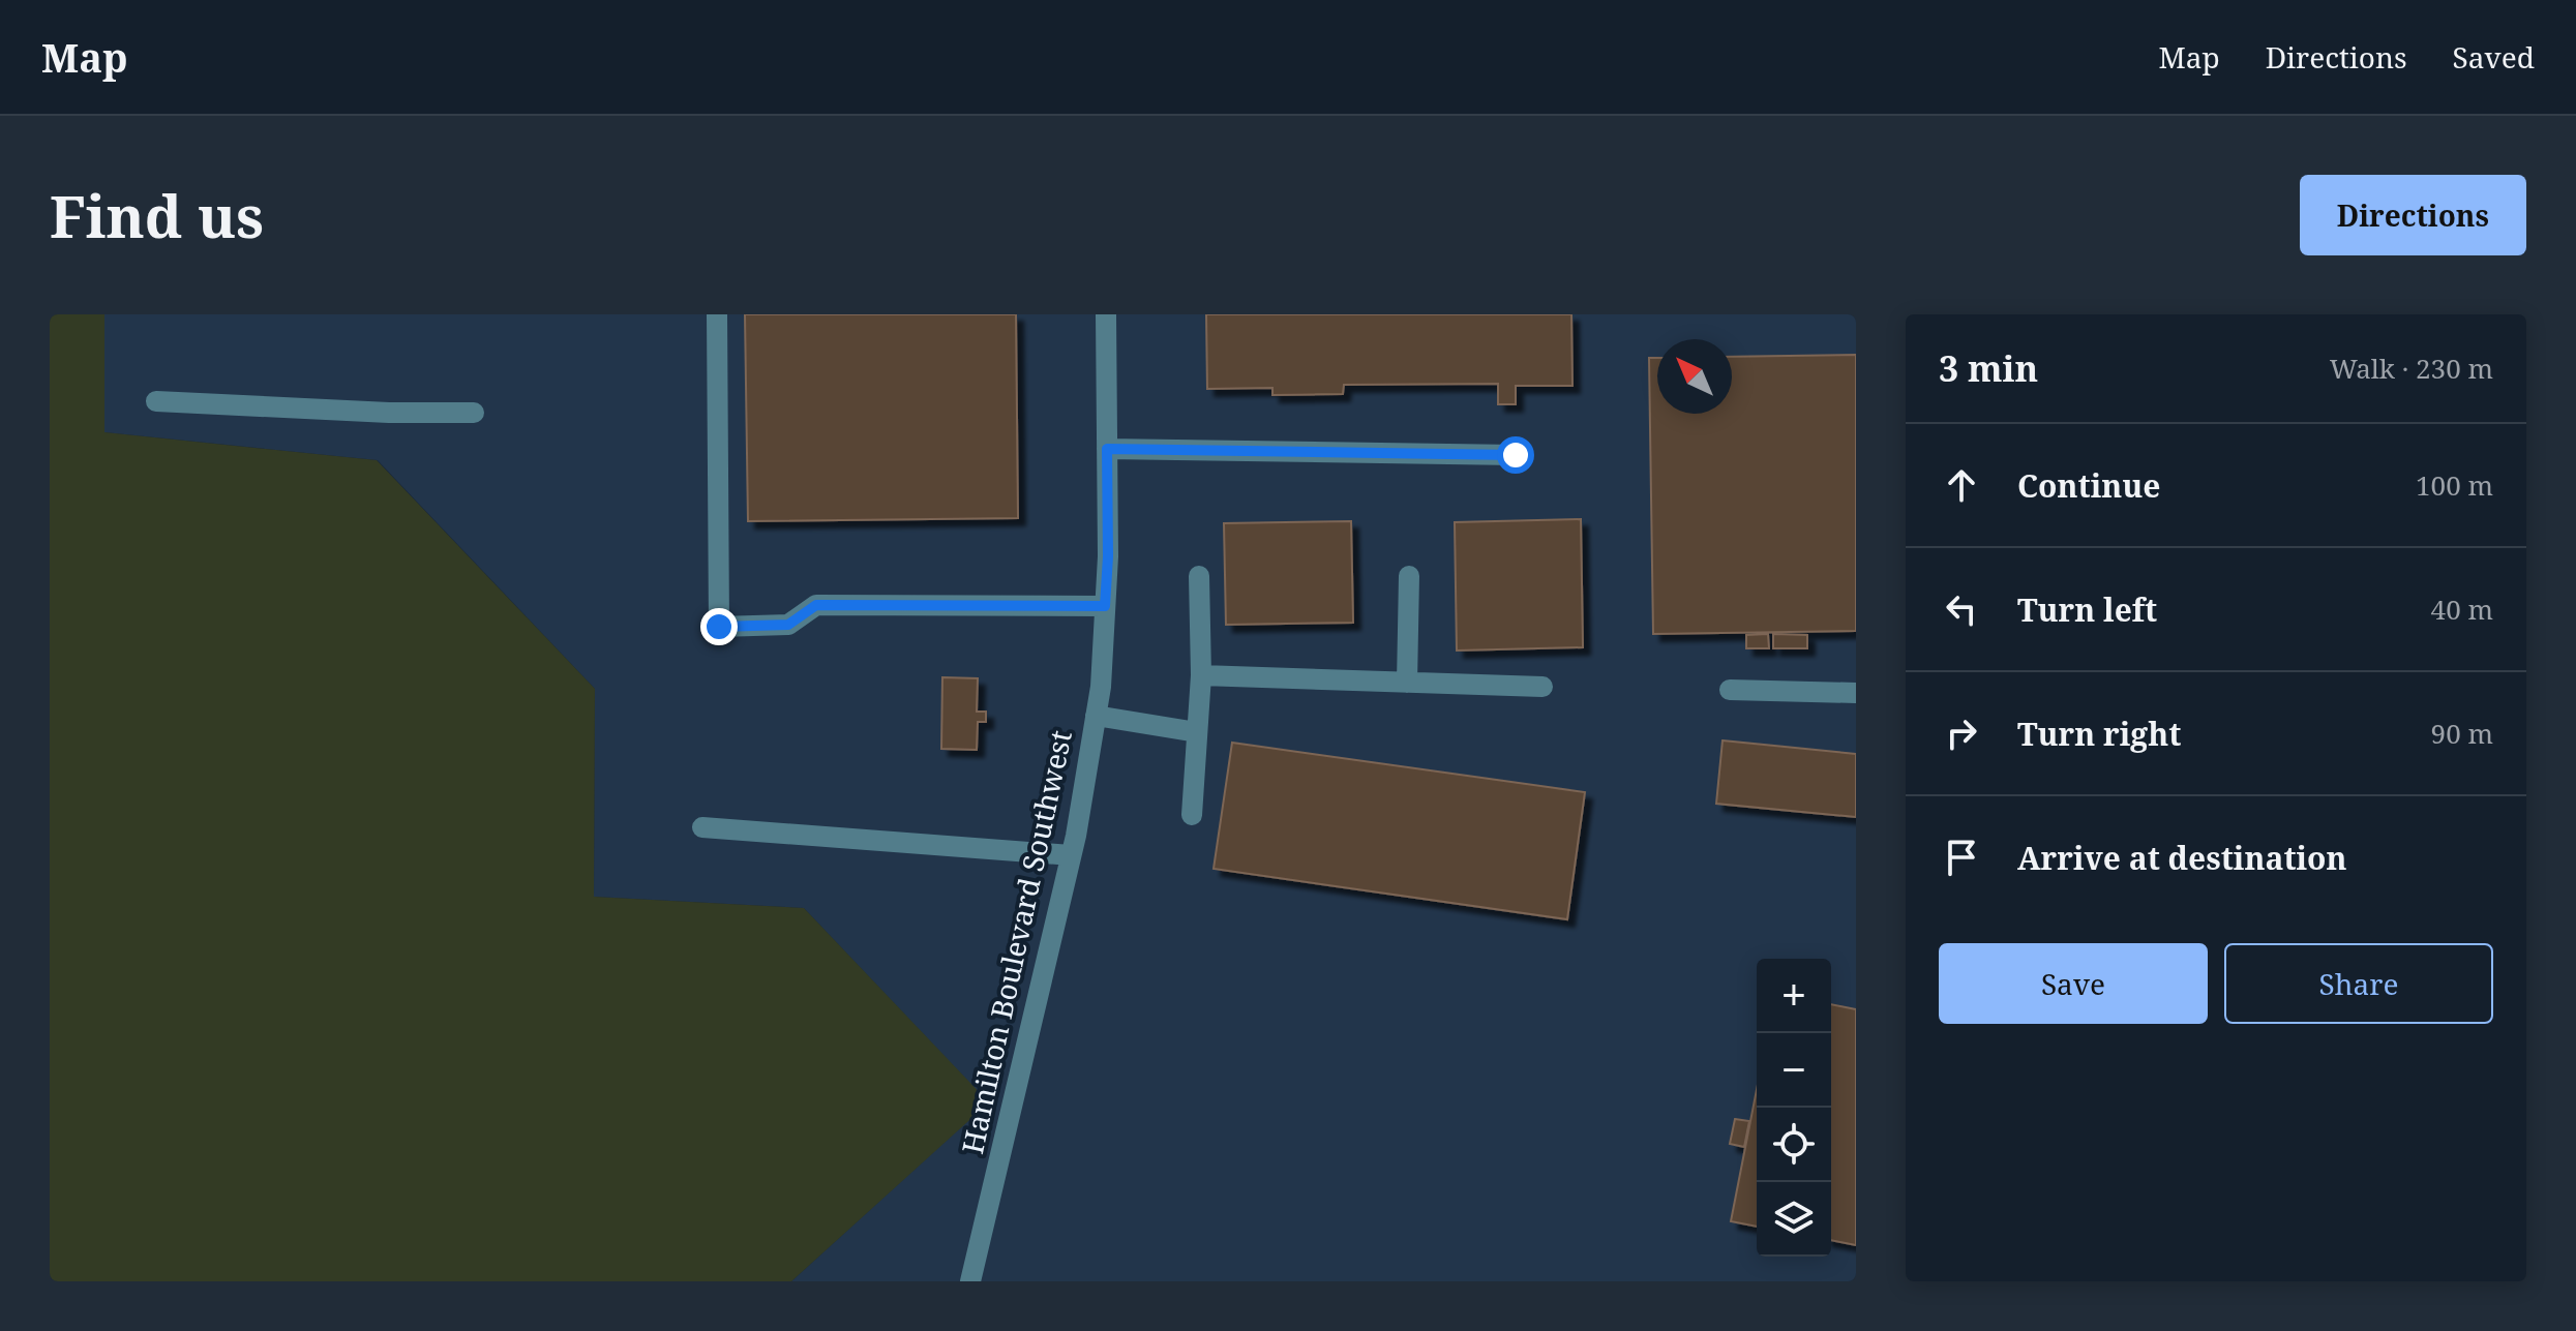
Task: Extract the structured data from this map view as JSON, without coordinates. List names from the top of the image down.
{
  "streets": {
    "street": ["Hamilton Boulevard Southwest"]
  },
  "north": "top left",
  "page": {
    "header": "Map",
    "nav": ["Map", "Directions", "Saved"],
    "buttons": [
      "Directions",
      ["Save", "Share"]
    ],
    "title": "Find us",
    "heading": ["3 min", "Walk · 230 m"],
    "list": [
      ["Continue", "100 m"],
      ["Turn left", "40 m"],
      ["Turn right", "90 m"],
      "Arrive at destination"
    ],
    "map_buttons": ["+", "−"]
  }
}
